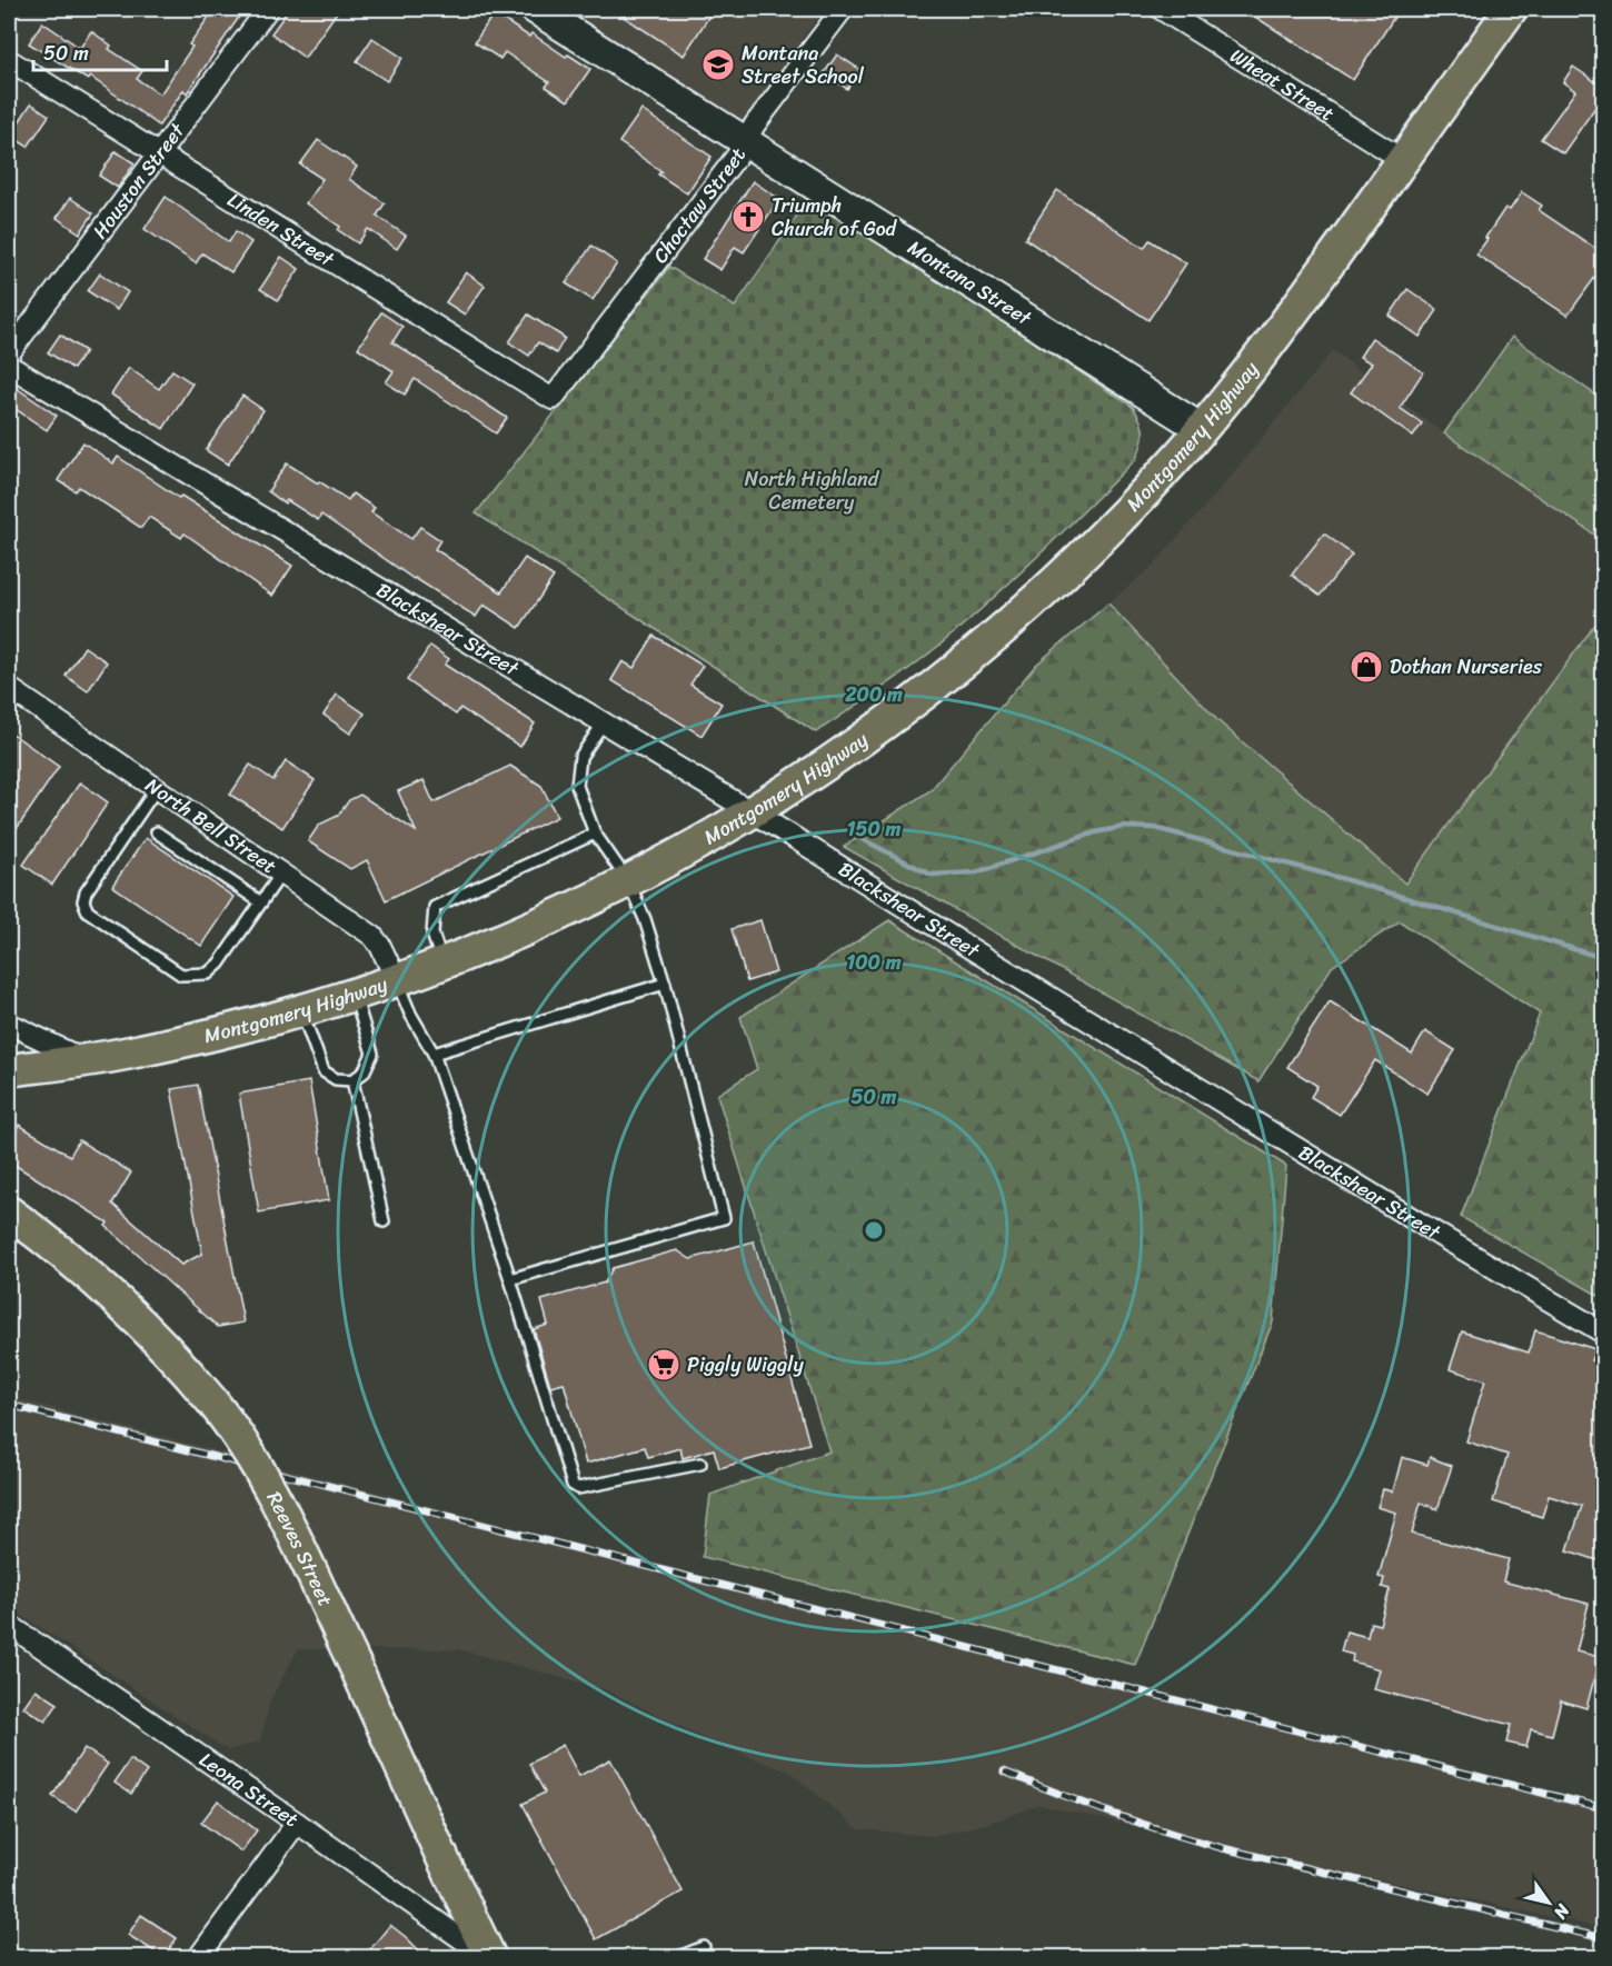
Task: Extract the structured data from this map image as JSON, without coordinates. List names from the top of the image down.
{
  "streets": {
    "main road": ["Montgomery Highway", "Reeves Street"],
    "street": [
      "Wheat Street",
      "Houston Street",
      "Choctaw Street",
      "Linden Street",
      "Montana Street",
      "Blackshear Street",
      "North Bell Street",
      "Leona Street"
    ]
  },
  "crossings": [
    ["Wheat Street", "Montgomery Highway"],
    ["Houston Street", "Linden Street"],
    ["Choctaw Street", "Linden Street"],
    ["Choctaw Street", "Montana Street"],
    ["Montana Street", "Montgomery Highway"],
    ["Montgomery Highway", "Blackshear Street"],
    ["Montgomery Highway", "North Bell Street"],
    ["Reeves Street", "Leona Street"]
  ],
  "parks": ["North Highland Cemetery"],
  "places": {
    "school or university": ["Montana Street School"],
    "church": ["Triumph Church of God"],
    "shop": ["Dothan Nurseries"],
    "supermarket": ["Piggly Wiggly"]
  },
  "scale_bar": "50 m",
  "north": "bottom right",
  "rings": [
    "200 m",
    "150 m",
    "100 m",
    "50 m"
  ]
}
